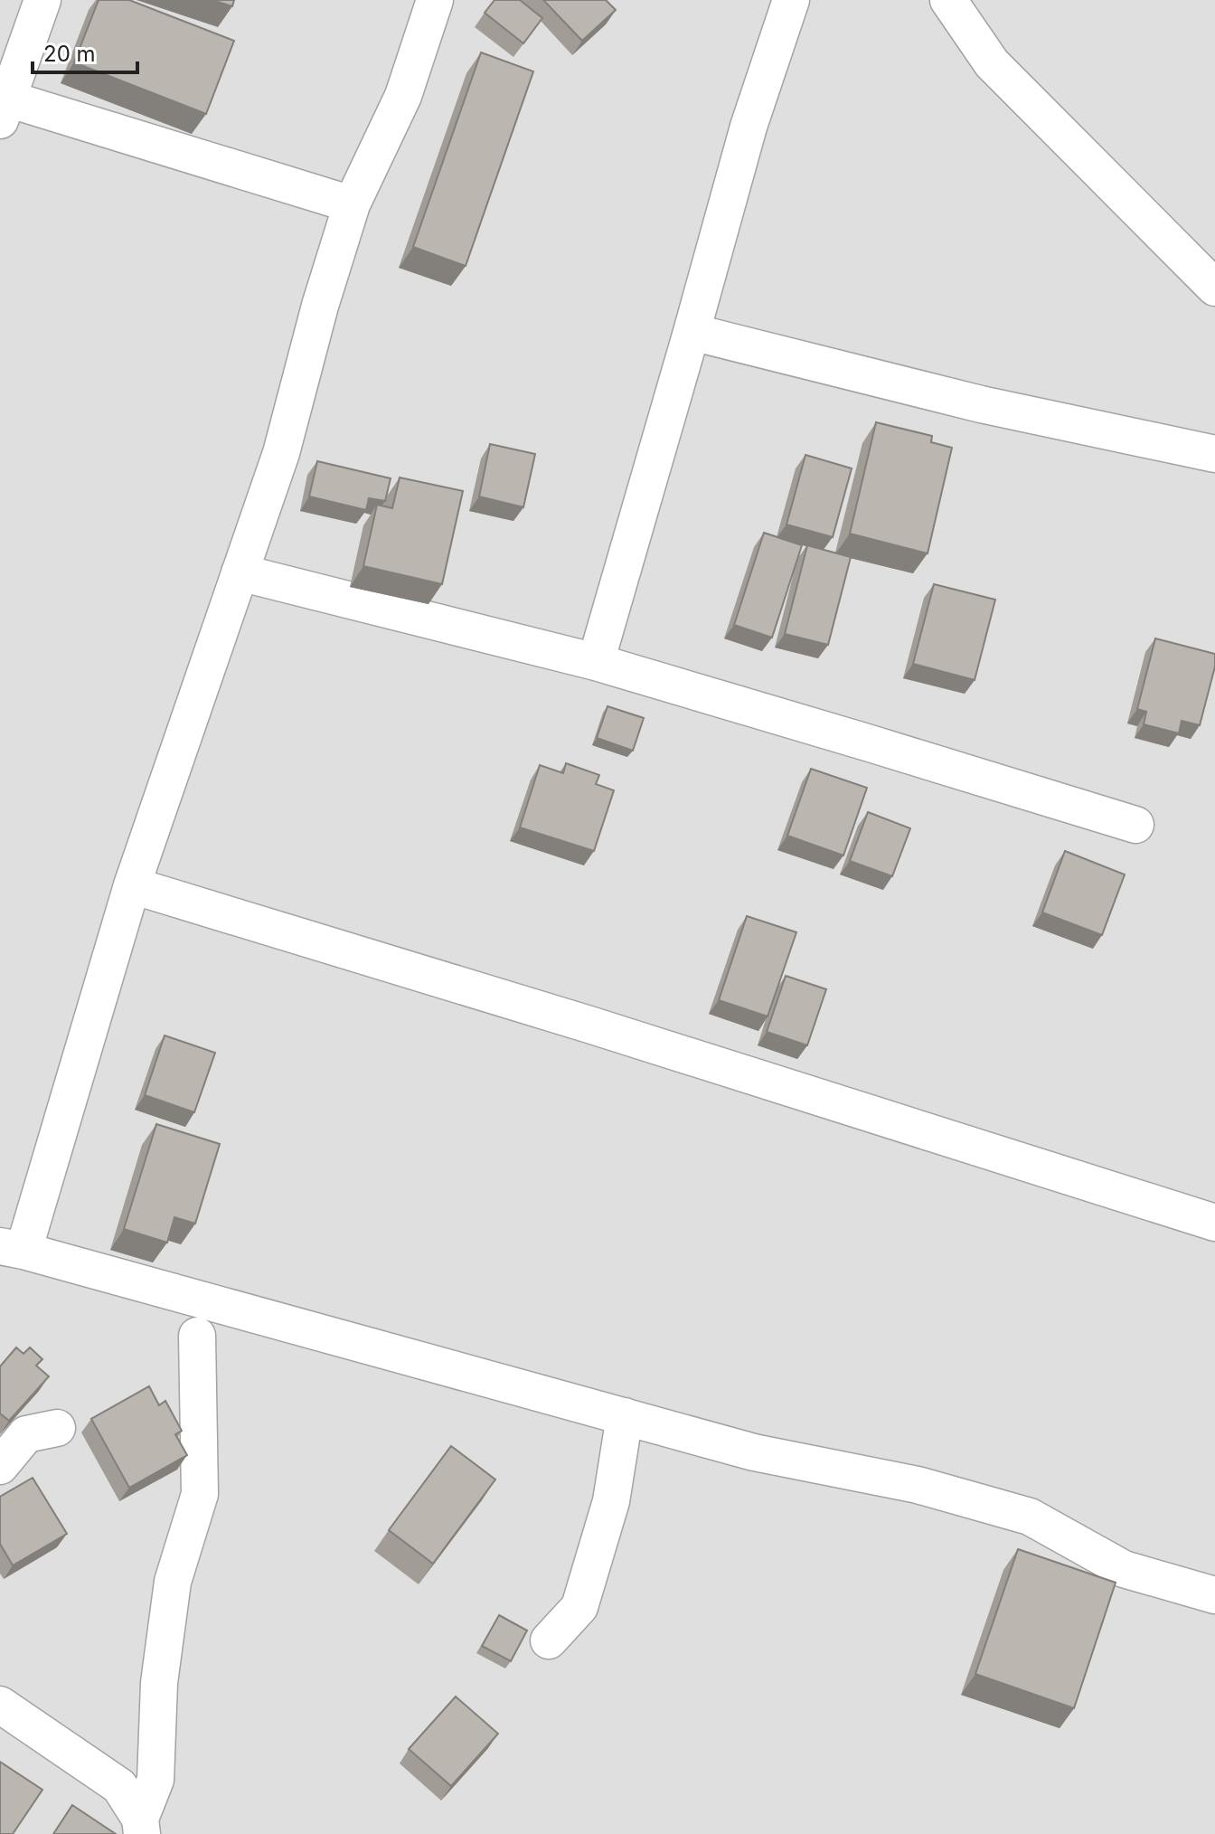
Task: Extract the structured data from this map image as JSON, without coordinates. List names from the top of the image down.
{
  "scale_bar": "20 m"
}
